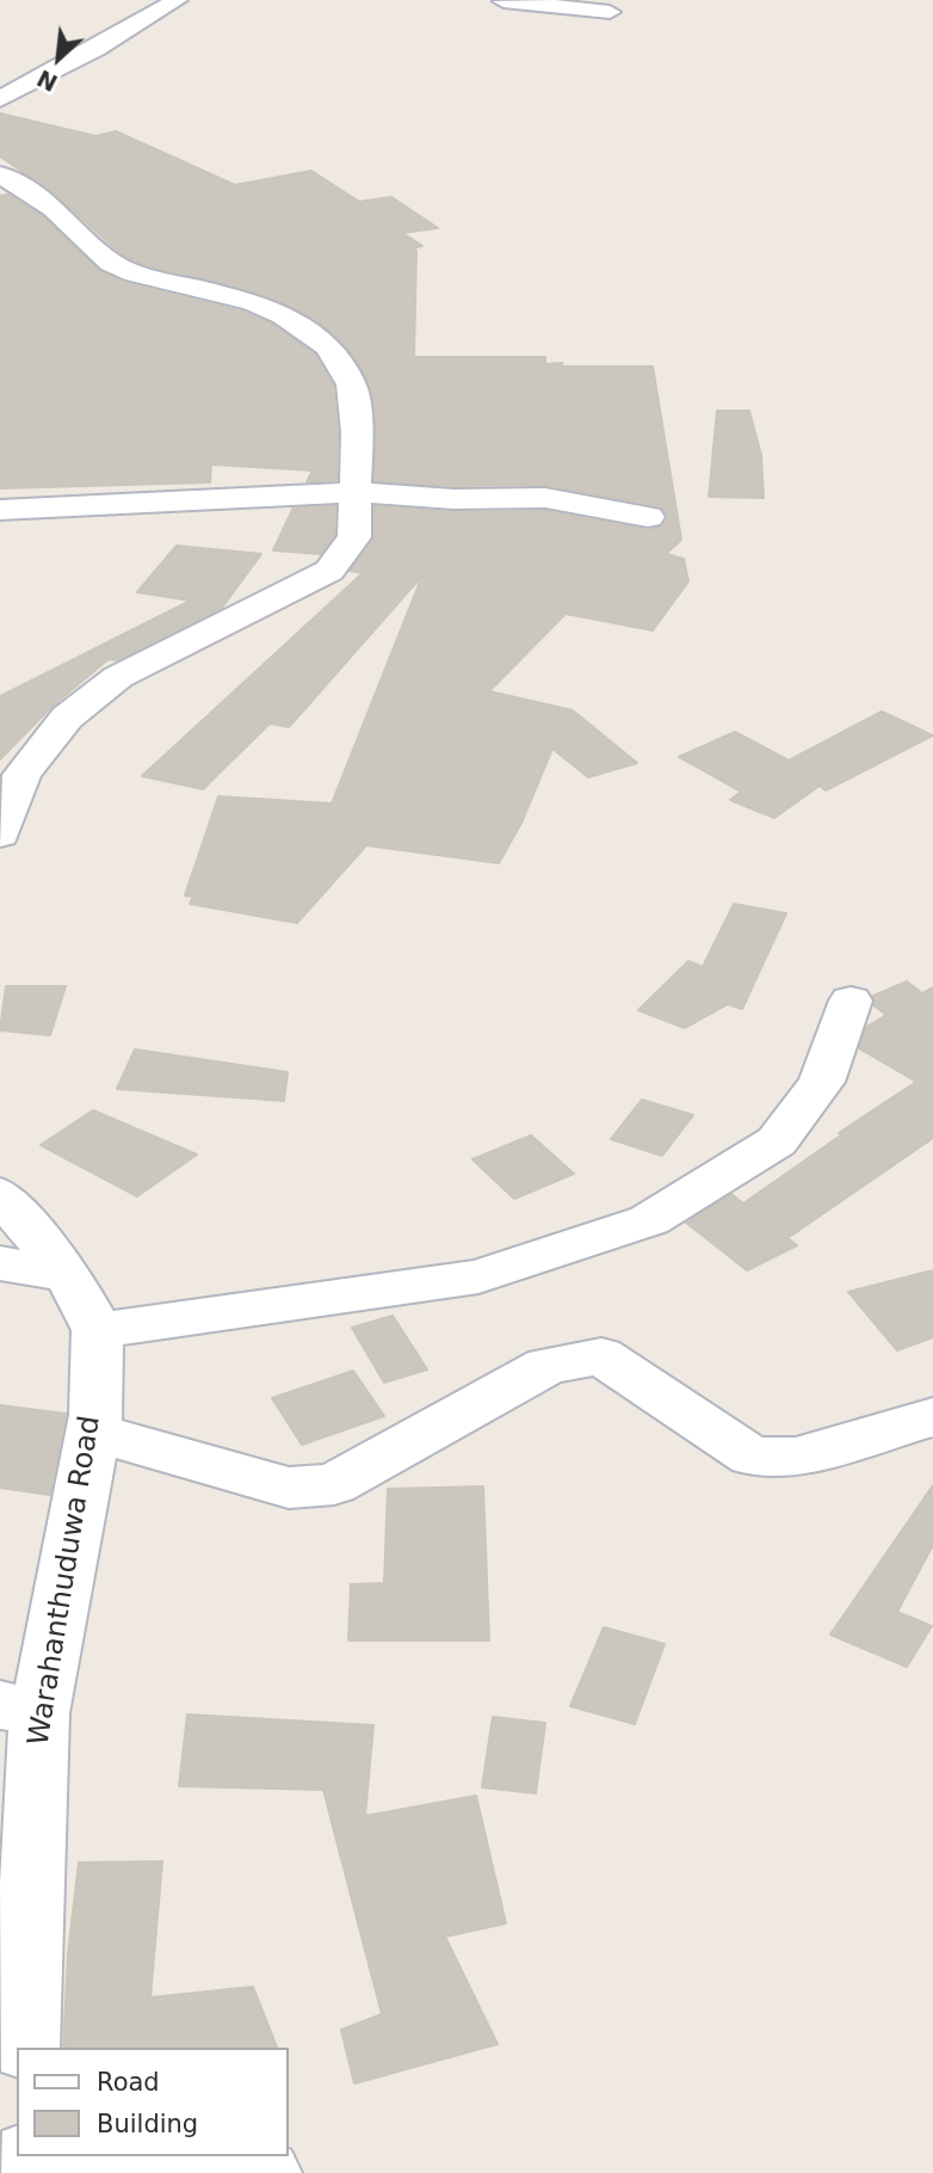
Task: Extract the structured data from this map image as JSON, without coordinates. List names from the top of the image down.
{
  "streets": {
    "street": ["Warahanthuduwa Road"]
  },
  "legend": ["Road", "Building"],
  "north": "bottom left"
}
